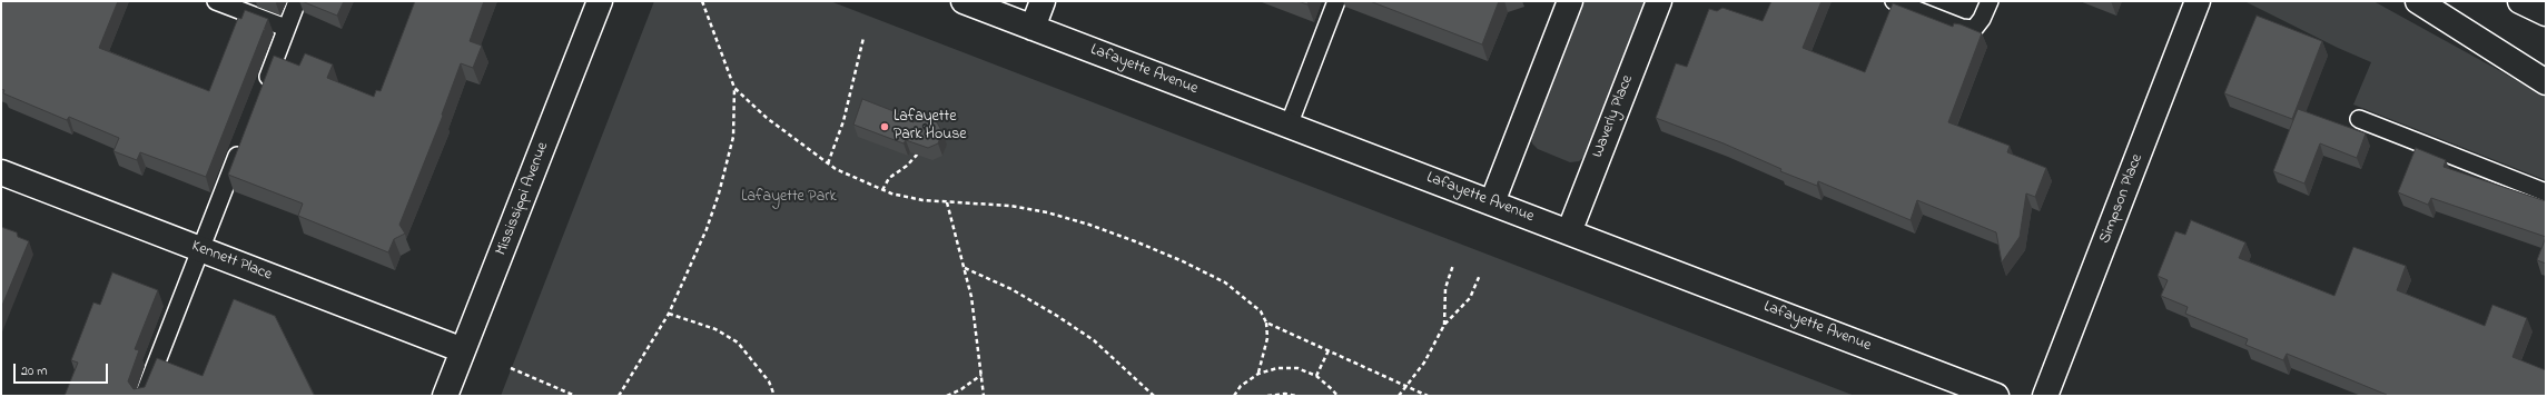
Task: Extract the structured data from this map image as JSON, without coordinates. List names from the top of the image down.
{
  "streets": {
    "main road": [
      "Lafayette Avenue",
      "Waverly Place",
      "Mississippi Avenue",
      "Simpson Place",
      "Kennett Place"
    ]
  },
  "crossings": [
    ["Lafayette Avenue", "Waverly Place"],
    ["Mississippi Avenue", "Kennett Place"]
  ],
  "parks": ["Lafayette Park"],
  "places": ["Lafayette Park House"],
  "scale_bar": "20 m"
}
